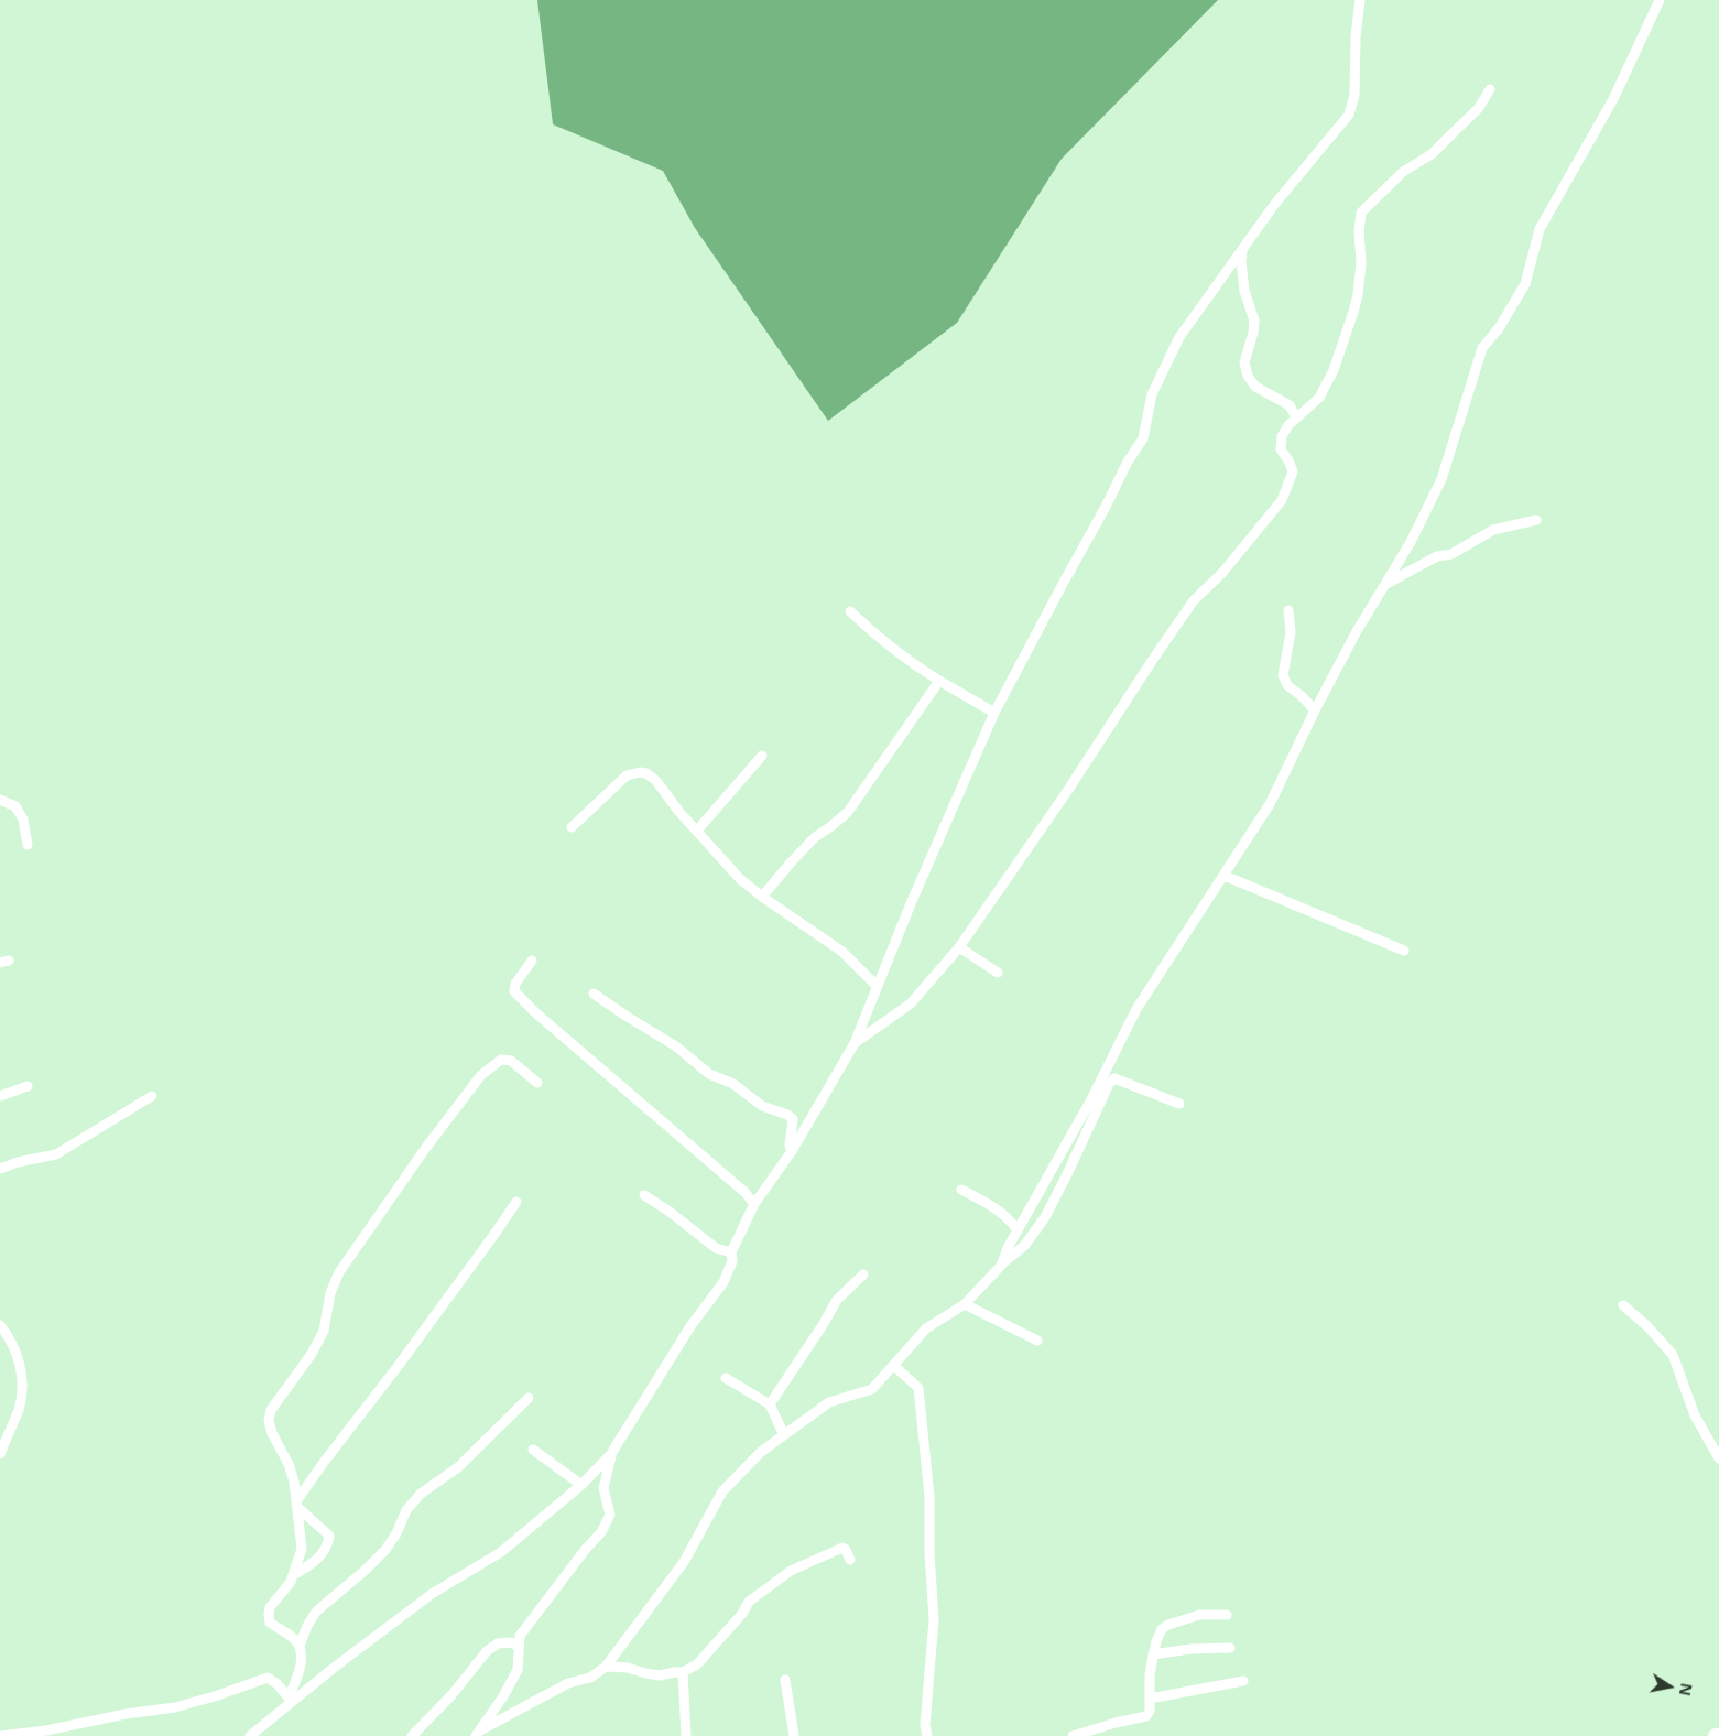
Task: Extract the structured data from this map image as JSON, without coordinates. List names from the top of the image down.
{
  "north": "right"
}
